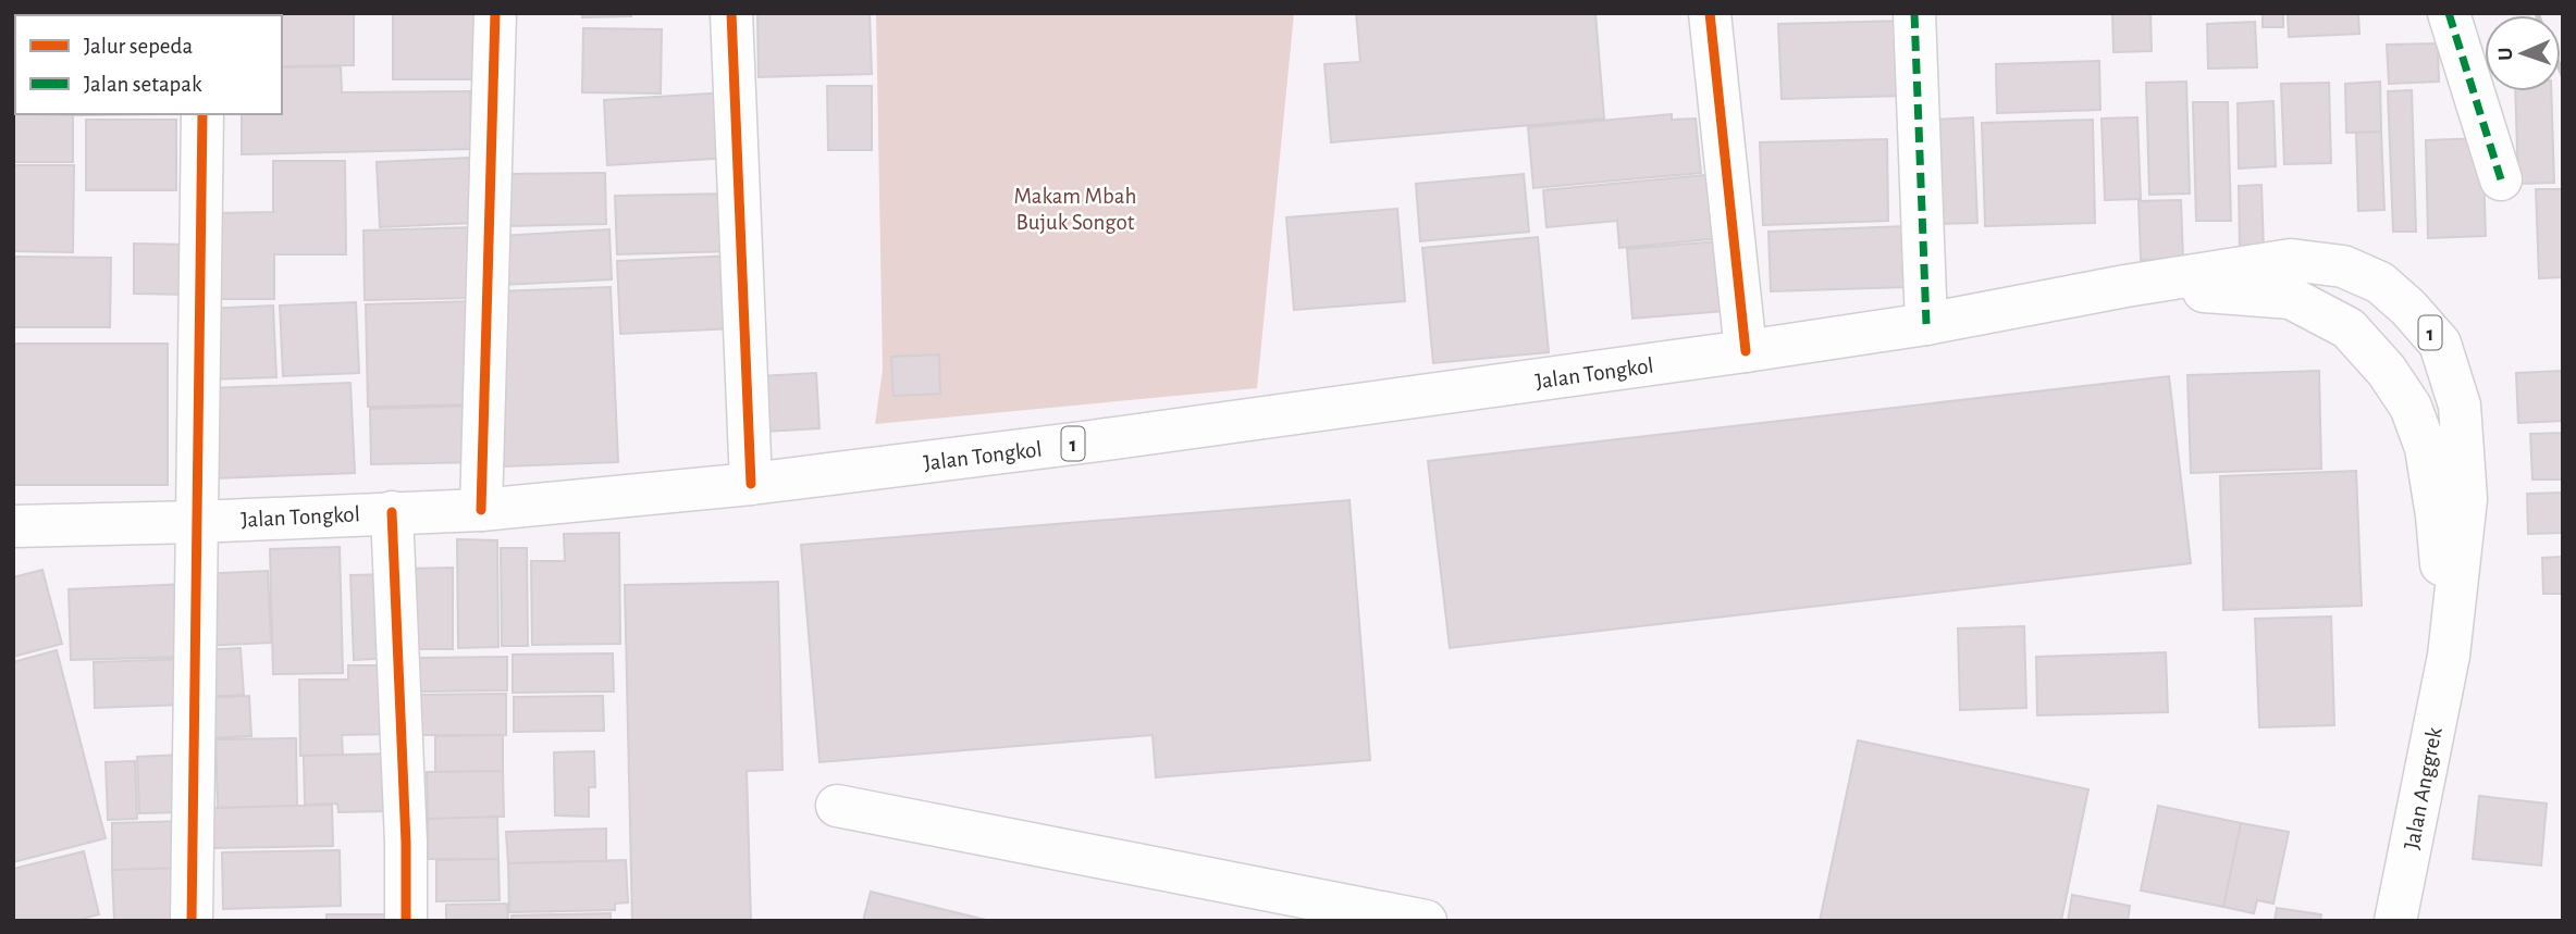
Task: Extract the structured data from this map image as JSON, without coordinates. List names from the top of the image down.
{
  "streets": {
    "main road": ["1", "Jalan Tongkol", "Jalan Anggrek"]
  },
  "crossings": [
    ["1", "Jalan Tongkol"],
    ["1", "Jalan Anggrek"]
  ],
  "parks": ["Makam Mbah Bujuk Songot"],
  "legend": ["Jalur sepeda", "Jalan setapak"],
  "north": "left"
}
